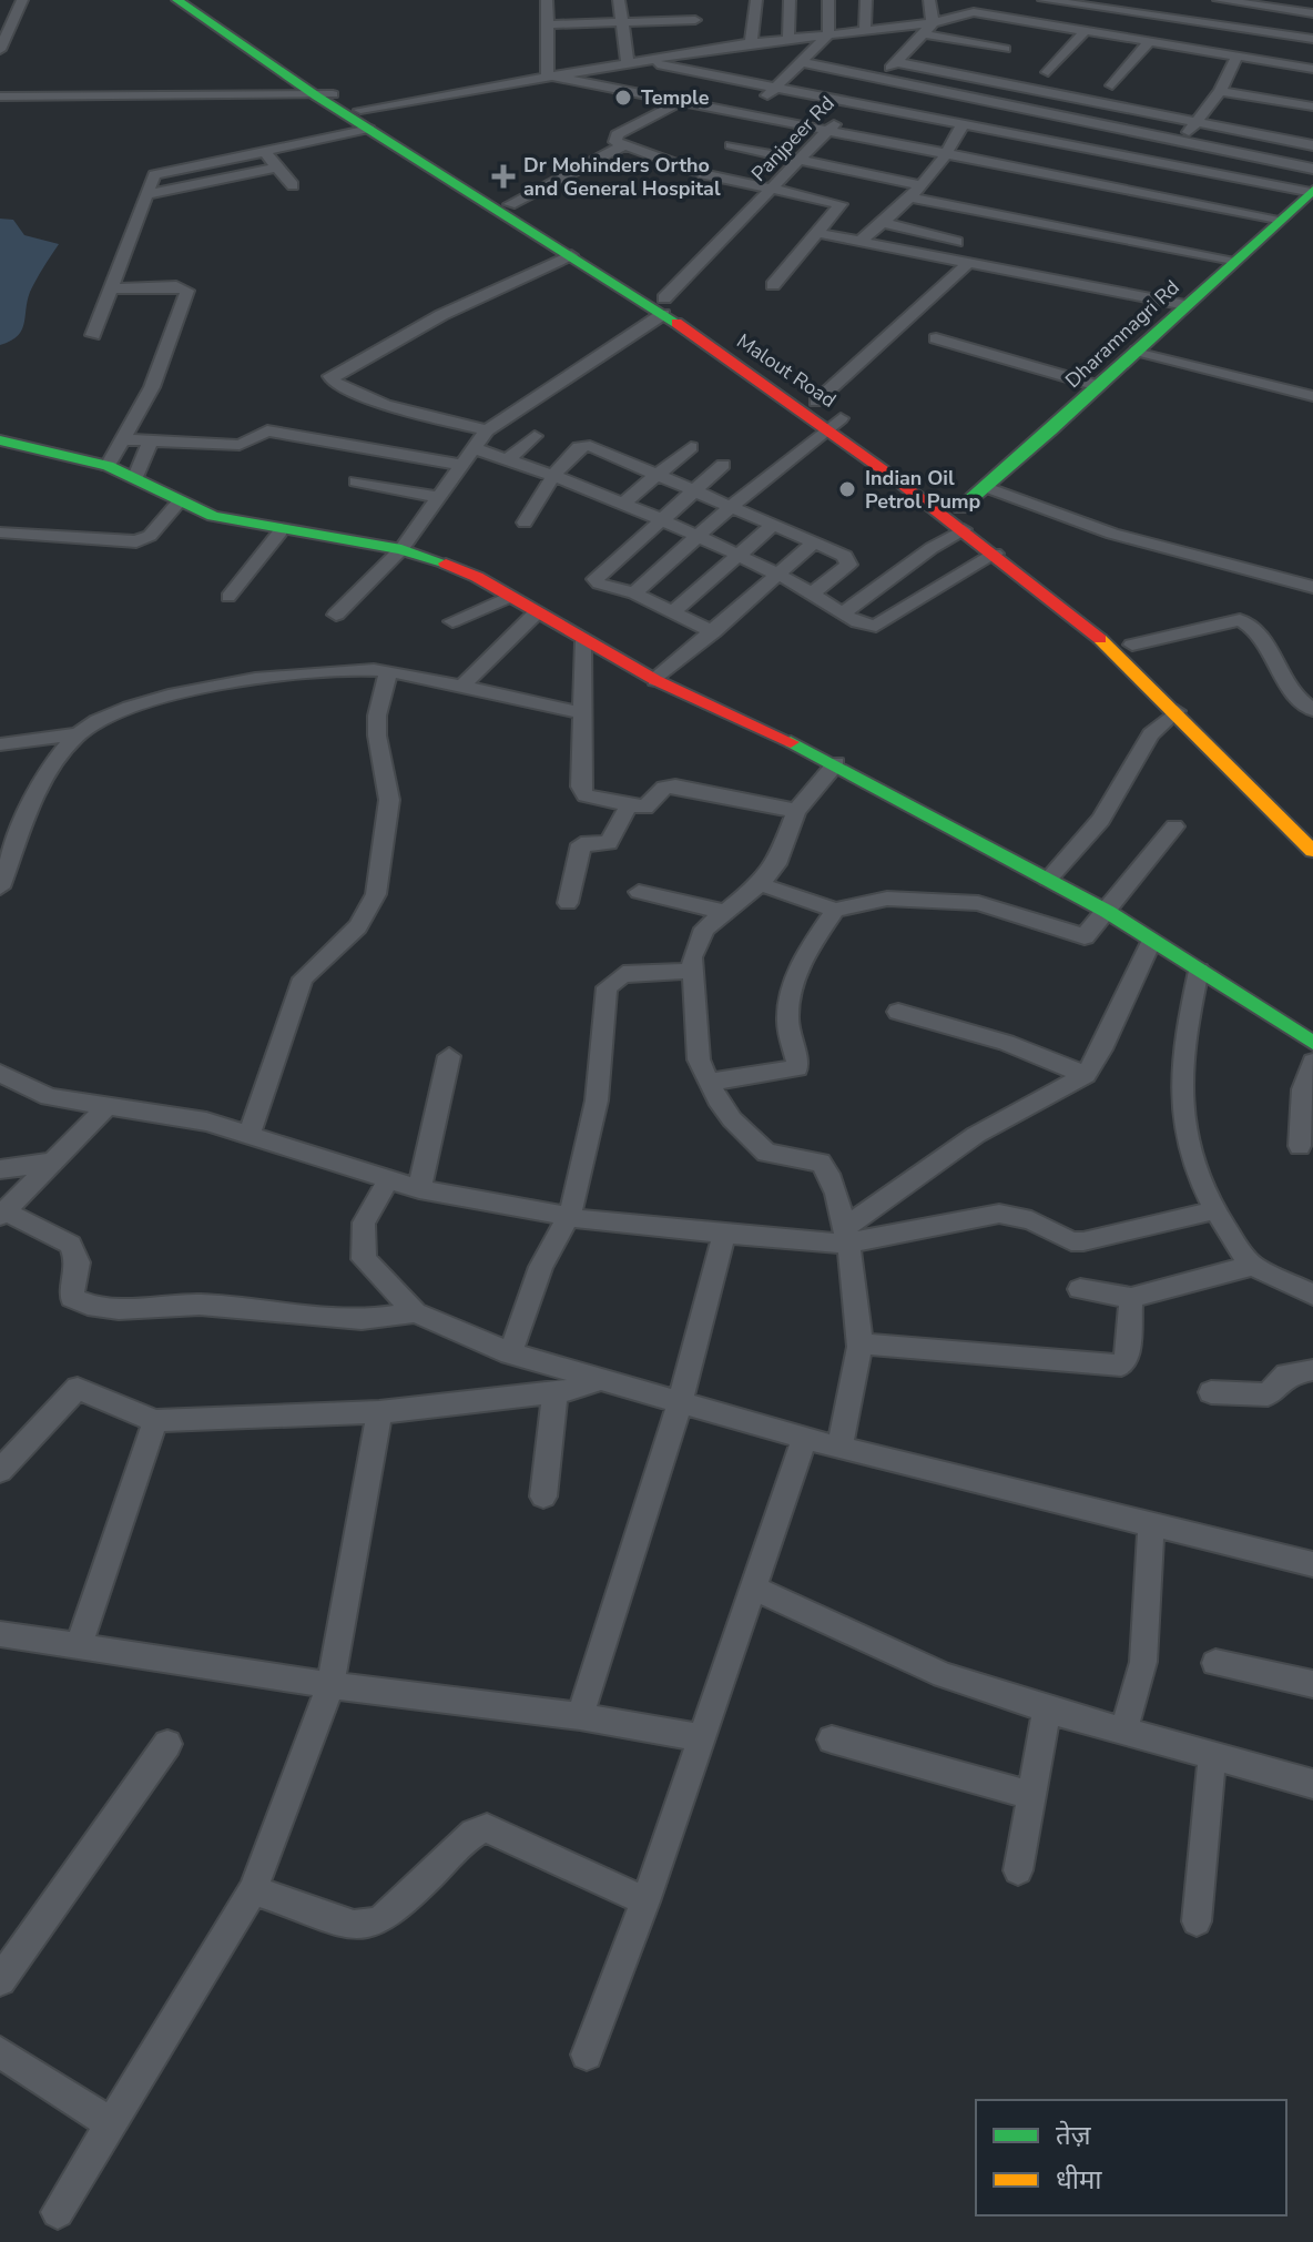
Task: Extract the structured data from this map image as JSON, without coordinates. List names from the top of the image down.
{
  "streets": {
    "main road": ["Dharamnagri Rd", "Malout Road"],
    "street": ["Panjpeer Rd"]
  },
  "crossings": [
    ["Panjpeer Rd", "Malout Road"],
    ["Dharamnagri Rd", "Malout Road"]
  ],
  "places": {
    "other": ["Temple", "Indian Oil Petrol Pump"],
    "health": ["Dr Mohinders Ortho and General Hospital"]
  },
  "legend": ["तेज़", "धीमा"]
}
